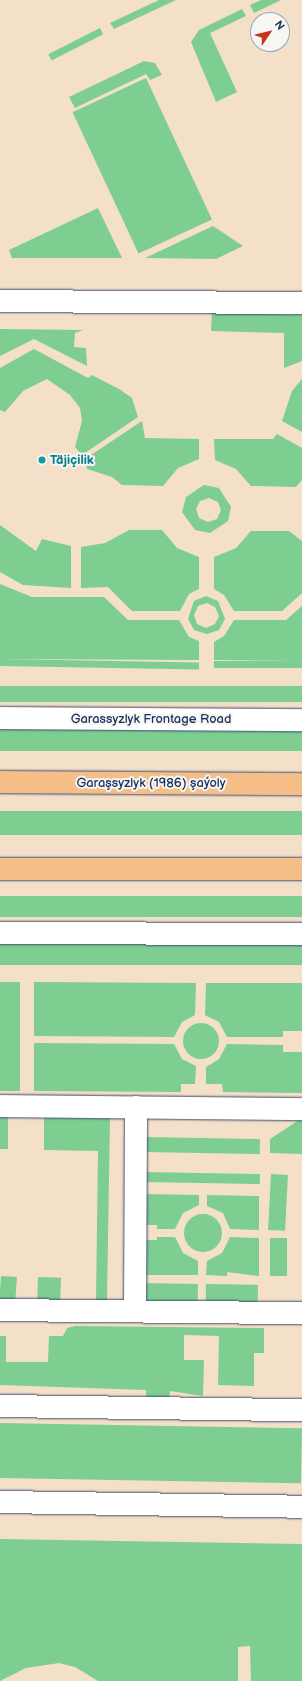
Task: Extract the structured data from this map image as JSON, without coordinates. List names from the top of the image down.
{
  "streets": {
    "main road": ["Garaşsyzlyk (1986) şaýoly"],
    "street": ["Garassyzlyk Frontage Road"]
  },
  "places": ["Täjiçilik"],
  "north": "top right"
}
